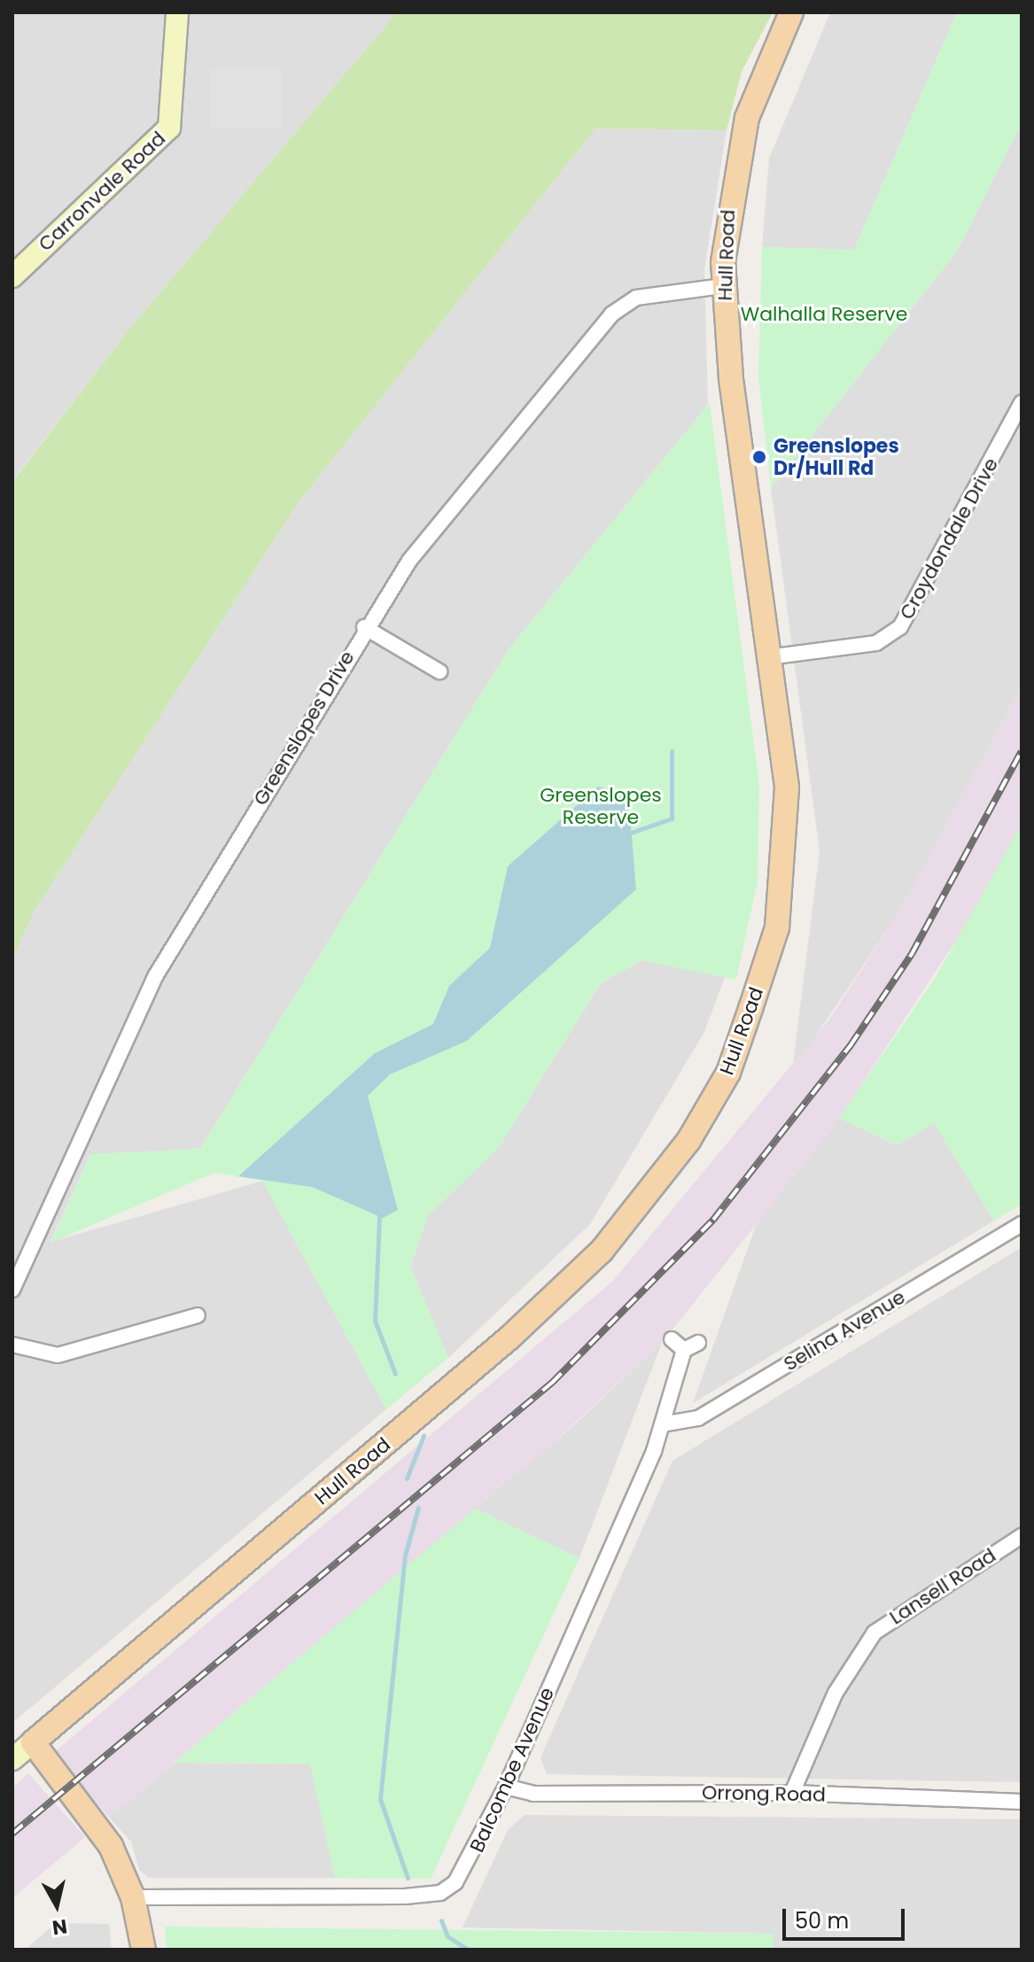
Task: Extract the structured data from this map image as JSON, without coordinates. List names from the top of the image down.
{
  "streets": {
    "main road": ["Hull Road"],
    "street": [
      "Carronvale Road",
      "Croydondale Drive",
      "Greenslopes Drive",
      "Selina Avenue",
      "Lansell Road",
      "Balcombe Avenue",
      "Orrong Road"
    ]
  },
  "crossings": [
    ["Hull Road", "Croydondale Drive"],
    ["Hull Road", "Greenslopes Drive"],
    ["Selina Avenue", "Balcombe Avenue"],
    ["Lansell Road", "Orrong Road"],
    ["Balcombe Avenue", "Orrong Road"]
  ],
  "parks": ["Walhalla Reserve", "Greenslopes Reserve"],
  "places": ["Greenslopes Dr/Hull Rd"],
  "scale_bar": "50 m",
  "north": "bottom"
}
